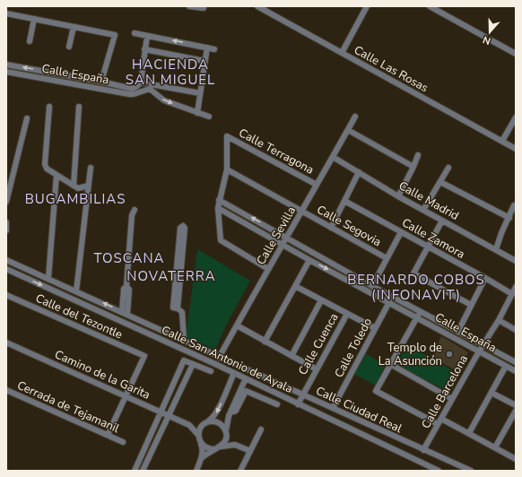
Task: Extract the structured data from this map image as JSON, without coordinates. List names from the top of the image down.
{
  "streets": {
    "street": [
      "Calle Las Rosas",
      "Calle España",
      "Calle Terragona",
      "Calle Madrid",
      "Calle Segovia",
      "Calle Sevilla",
      "Calle Zamora",
      "Calle del Tezontle",
      "Calle Cuenca",
      "Calle Toledo",
      "Calle San Antonio de Ayala",
      "Camino de la Garita",
      "Calle Barcelona",
      "Cerrada de Tejamanil",
      "Calle Ciudad Real"
    ]
  },
  "crossings": [
    ["Calle España", "Calle Sevilla"],
    ["Calle España", "Calle Toledo"],
    ["Calle España", "Calle Barcelona"],
    ["Calle Terragona", "Calle Segovia"],
    ["Calle Terragona", "Calle Sevilla"],
    ["Calle Madrid", "Calle Sevilla"],
    ["Calle Segovia", "Calle Sevilla"],
    ["Calle Sevilla", "Calle San Antonio de Ayala"],
    ["Calle Sevilla", "Calle Ciudad Real"],
    ["Calle Zamora", "Calle Barcelona"],
    ["Calle del Tezontle", "Camino de la Garita"],
    ["Calle Cuenca", "Calle San Antonio de Ayala"],
    ["Calle Cuenca", "Calle Ciudad Real"],
    ["Calle Toledo", "Calle Ciudad Real"],
    ["Calle Barcelona", "Calle Ciudad Real"]
  ],
  "districts": [
    "HACIENDA SAN MIGUEL",
    "BUGAMBILIAS",
    "TOSCANA",
    "NOVATERRA",
    "BERNARDO COBOS (INFONAVIT)"
  ],
  "places": ["Templo de La Asunción"],
  "north": "bottom"
}
